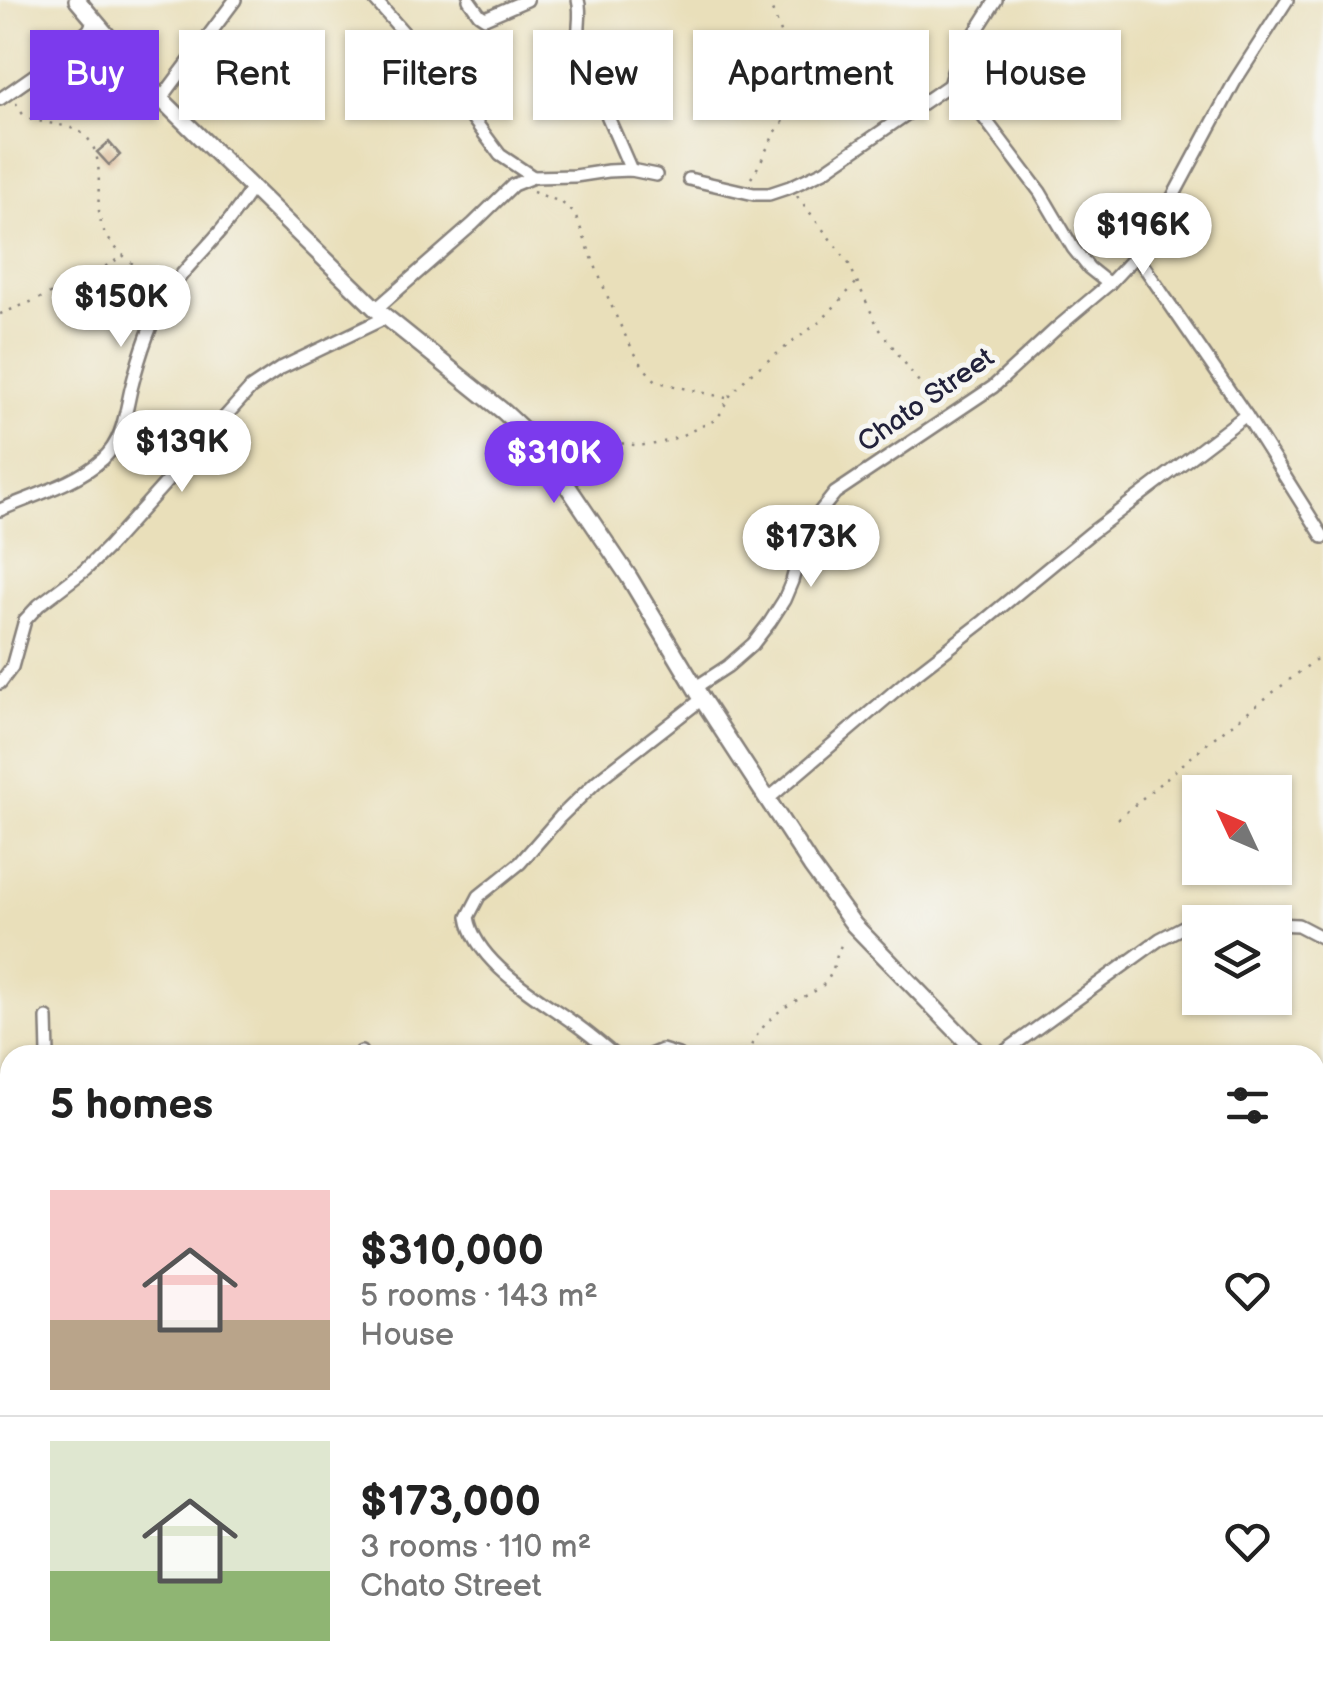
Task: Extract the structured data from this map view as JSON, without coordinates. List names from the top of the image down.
{
  "streets": {
    "street": ["Chato Street"]
  },
  "north": "top left",
  "page": {
    "chip": [
      "Buy",
      "Rent",
      "Filters",
      "New",
      "Apartment",
      "House"
    ],
    "price": [
      "$196K",
      "$150K",
      "$139K",
      "$310K",
      "$173K"
    ],
    "heading": "5 homes",
    "list": [
      {
        "name": "$310,000",
        "note": "5 rooms · 143 m² · House"
      },
      {
        "name": "$173,000",
        "note": "3 rooms · 110 m² · Chato Street"
      }
    ]
  }
}
